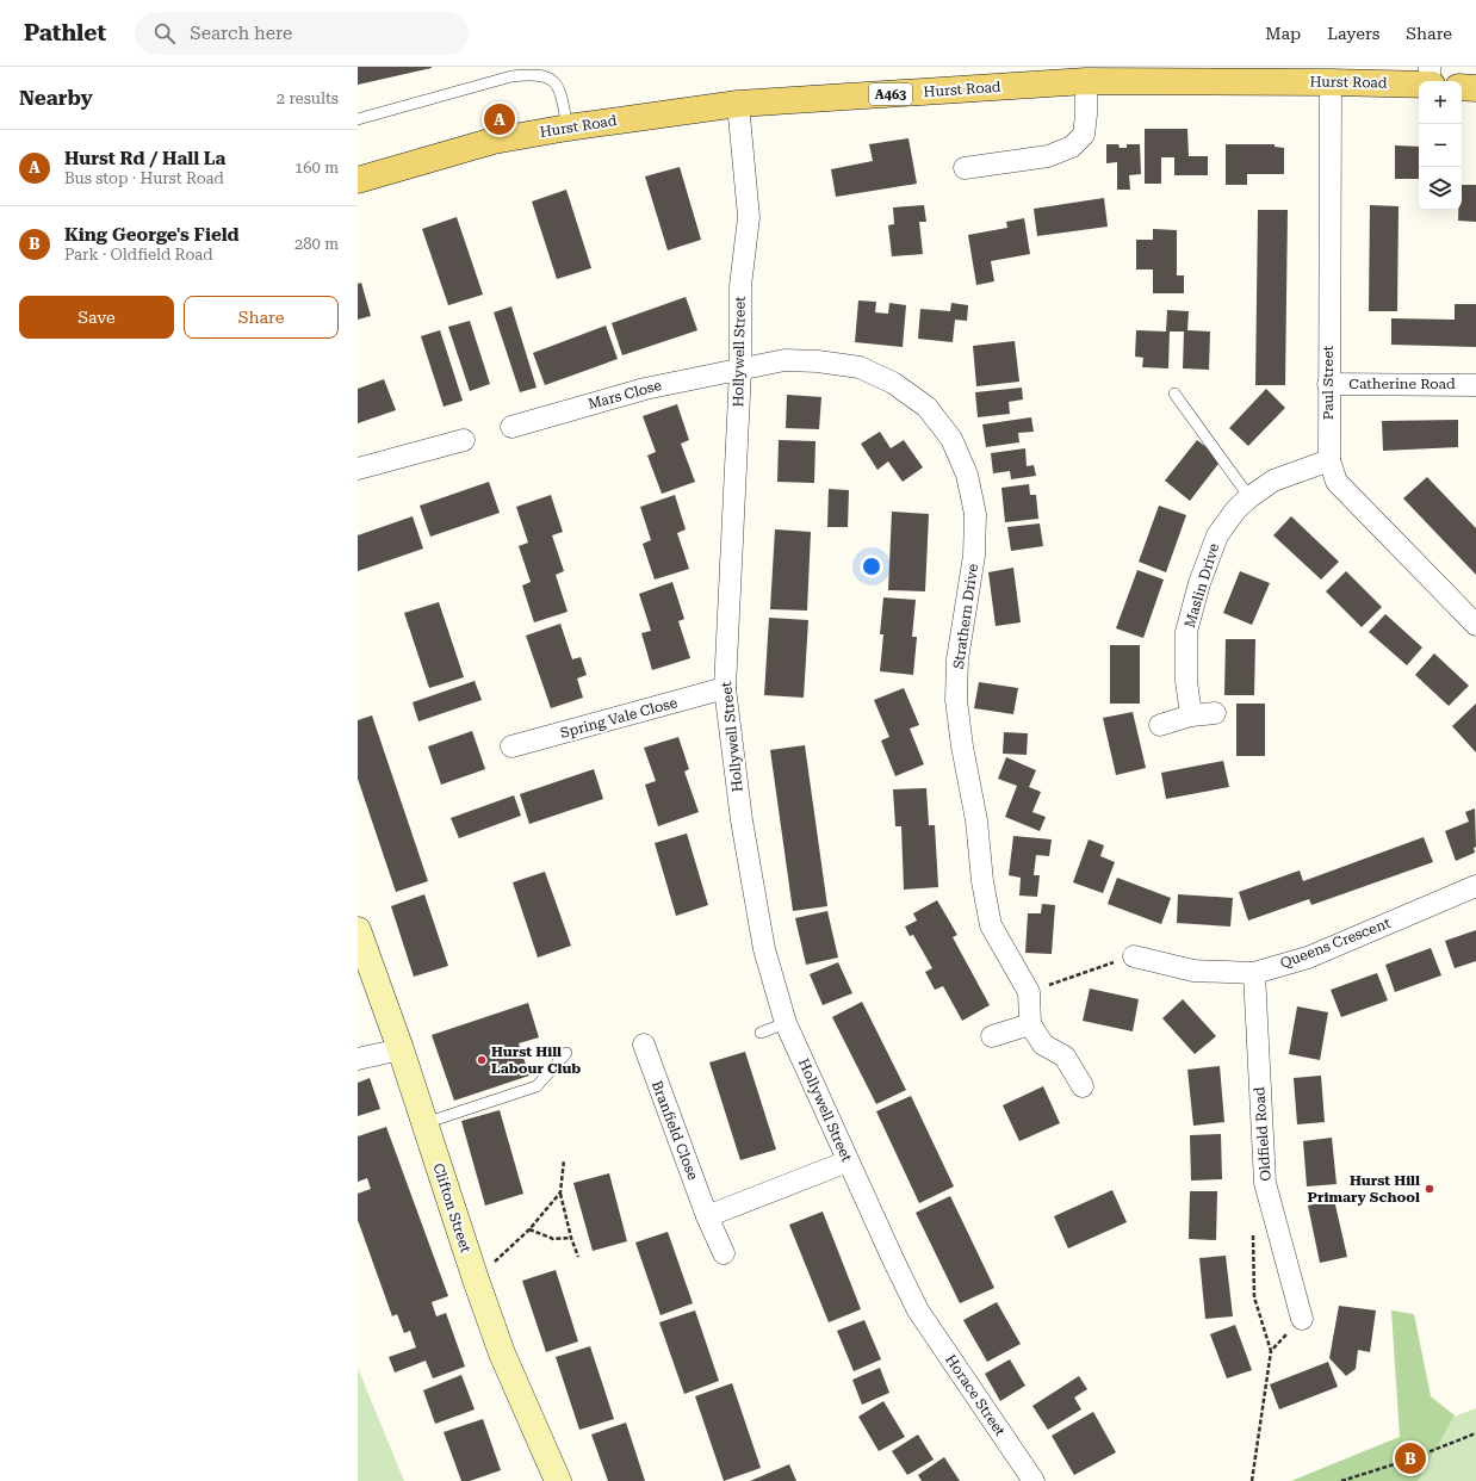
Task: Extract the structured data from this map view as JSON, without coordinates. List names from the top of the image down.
{
  "streets": {
    "main road": ["Hurst Road", "A463"],
    "street": [
      "Hollywell Street",
      "Paul Street",
      "Catherine Road",
      "Mars Close",
      "Maslin Drive",
      "Strathern Drive",
      "Spring Vale Close",
      "Queens Crescent",
      "Branfield Close",
      "Oldfield Road",
      "Clifton Street",
      "Horace Street"
    ]
  },
  "crossings": [
    ["Hurst Road", "Hollywell Street"],
    ["Hurst Road", "Paul Street"],
    ["Hollywell Street", "Mars Close"],
    ["Hollywell Street", "Strathern Drive"],
    ["Hollywell Street", "Spring Vale Close"],
    ["Hollywell Street", "Horace Street"],
    ["Paul Street", "Catherine Road"],
    ["Paul Street", "Maslin Drive"],
    ["Mars Close", "Strathern Drive"],
    ["Queens Crescent", "Oldfield Road"]
  ],
  "places": ["Hurst Hill Labour Club", "Hurst Hill Primary School"],
  "page": {
    "header": "Pathlet",
    "search": "Search here",
    "nav": ["Map", "Layers", "Share"],
    "heading": ["Nearby", "2 results"],
    "map_buttons": ["+", "−"],
    "pins": ["A", "B"],
    "list": [
      {
        "mark": "A",
        "name": "Hurst Rd / Hall La",
        "note": "Bus stop · Hurst Road",
        "value": "160 m"
      },
      {
        "mark": "B",
        "name": "King George's Field",
        "note": "Park · Oldfield Road",
        "value": "280 m"
      }
    ],
    "buttons": ["Save", "Share"]
  }
}
